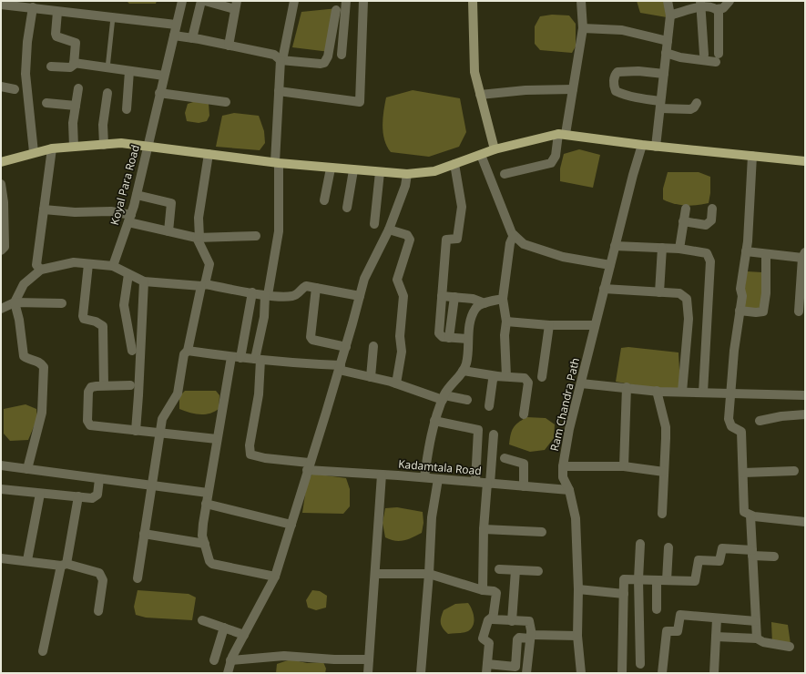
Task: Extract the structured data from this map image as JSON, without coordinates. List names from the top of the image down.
{
  "streets": {
    "street": ["Koyal Para Road", "Ram Chandra Path", "Kadamtala Road"]
  },
  "crossings": [
    ["Ram Chandra Path", "Kadamtala Road"]
  ]
}
